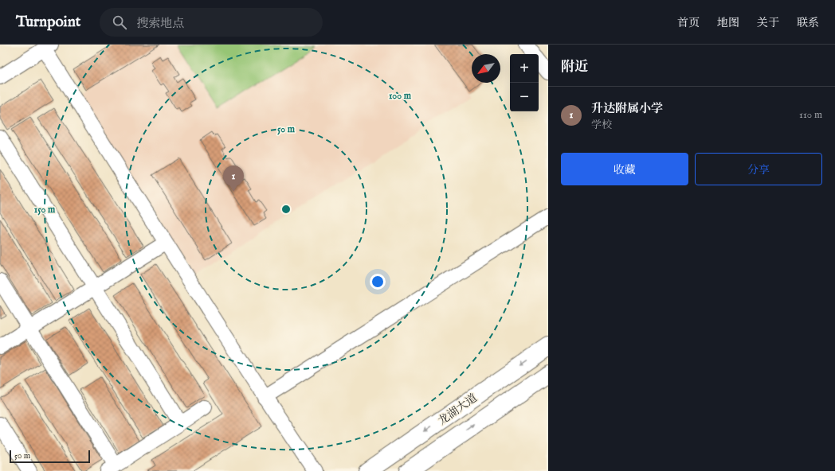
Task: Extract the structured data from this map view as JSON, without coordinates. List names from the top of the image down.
{
  "streets": {
    "highway": ["龙湖大道"]
  },
  "scale_bar": "50 m",
  "north": "bottom left",
  "page": {
    "header": "Turnpoint",
    "search": "搜索地点",
    "nav": [
      "首页",
      "地图",
      "关于",
      "联系"
    ],
    "heading": "附近",
    "map_buttons": ["+", "−"],
    "list": [
      {
        "mark": "1",
        "name": "升达附属小学",
        "note": "学校",
        "value": "110 m"
      }
    ],
    "buttons": ["收藏", "分享"],
    "pins": "1",
    "scale": "50 m"
  },
  "rings": ["100 m", "50 m", "150 m"]
}
